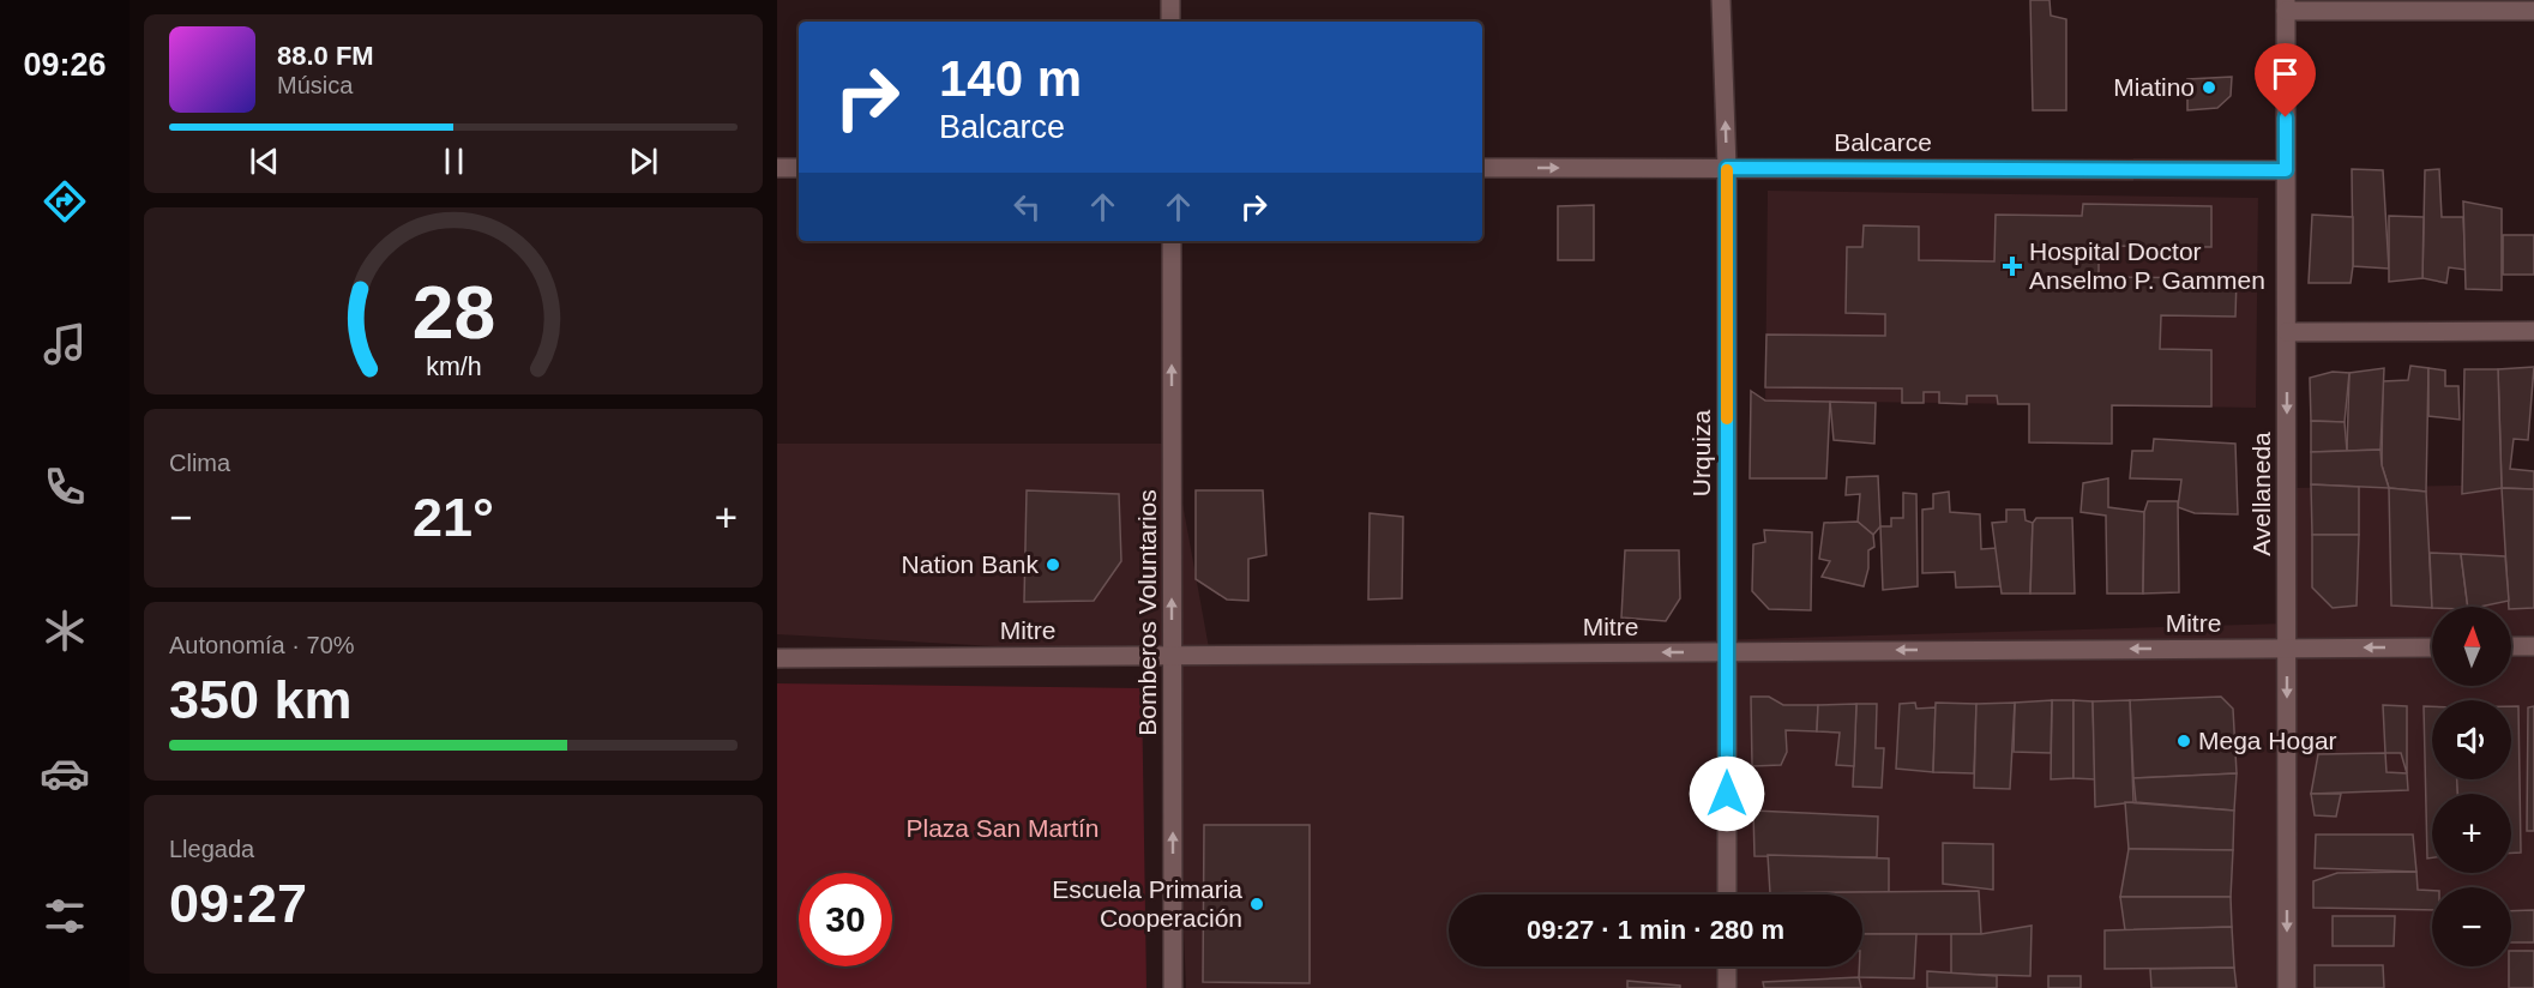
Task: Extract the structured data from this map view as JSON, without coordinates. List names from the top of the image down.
{
  "streets": {
    "street": [
      "Balcarce",
      "Urquiza",
      "Avellaneda",
      "Bomberos Voluntarios",
      "Mitre"
    ]
  },
  "crossings": [
    ["Balcarce", "Urquiza"],
    ["Balcarce", "Avellaneda"],
    ["Urquiza", "Mitre"],
    ["Avellaneda", "Mitre"],
    ["Bomberos Voluntarios", "Mitre"]
  ],
  "one_way": ["Avellaneda", "Bomberos Voluntarios", "Mitre"],
  "parks": ["Plaza San Martín"],
  "places": {
    "other": [
      "Miatino",
      "Nation Bank",
      "Mega Hogar",
      "Escuela Primaria Cooperación"
    ],
    "health": ["Hospital Doctor Anselmo P. Gammen"]
  },
  "north": "top",
  "page": {
    "tabs": "09:26",
    "turn": ["140 m", "Balcarce"],
    "song": ["88.0 FM", "Música"],
    "tile": [
      "Clima",
      ["Autonomía · 70%", "350 km"],
      ["Llegada", "09:27"]
    ],
    "heat": ["−", "21°", "+"],
    "map_buttons": ["+", "−"],
    "limit": "30",
    "trip": "09:27 · 1 min · 280 m",
    "gauge": ["28", "km/h"]
  }
}
